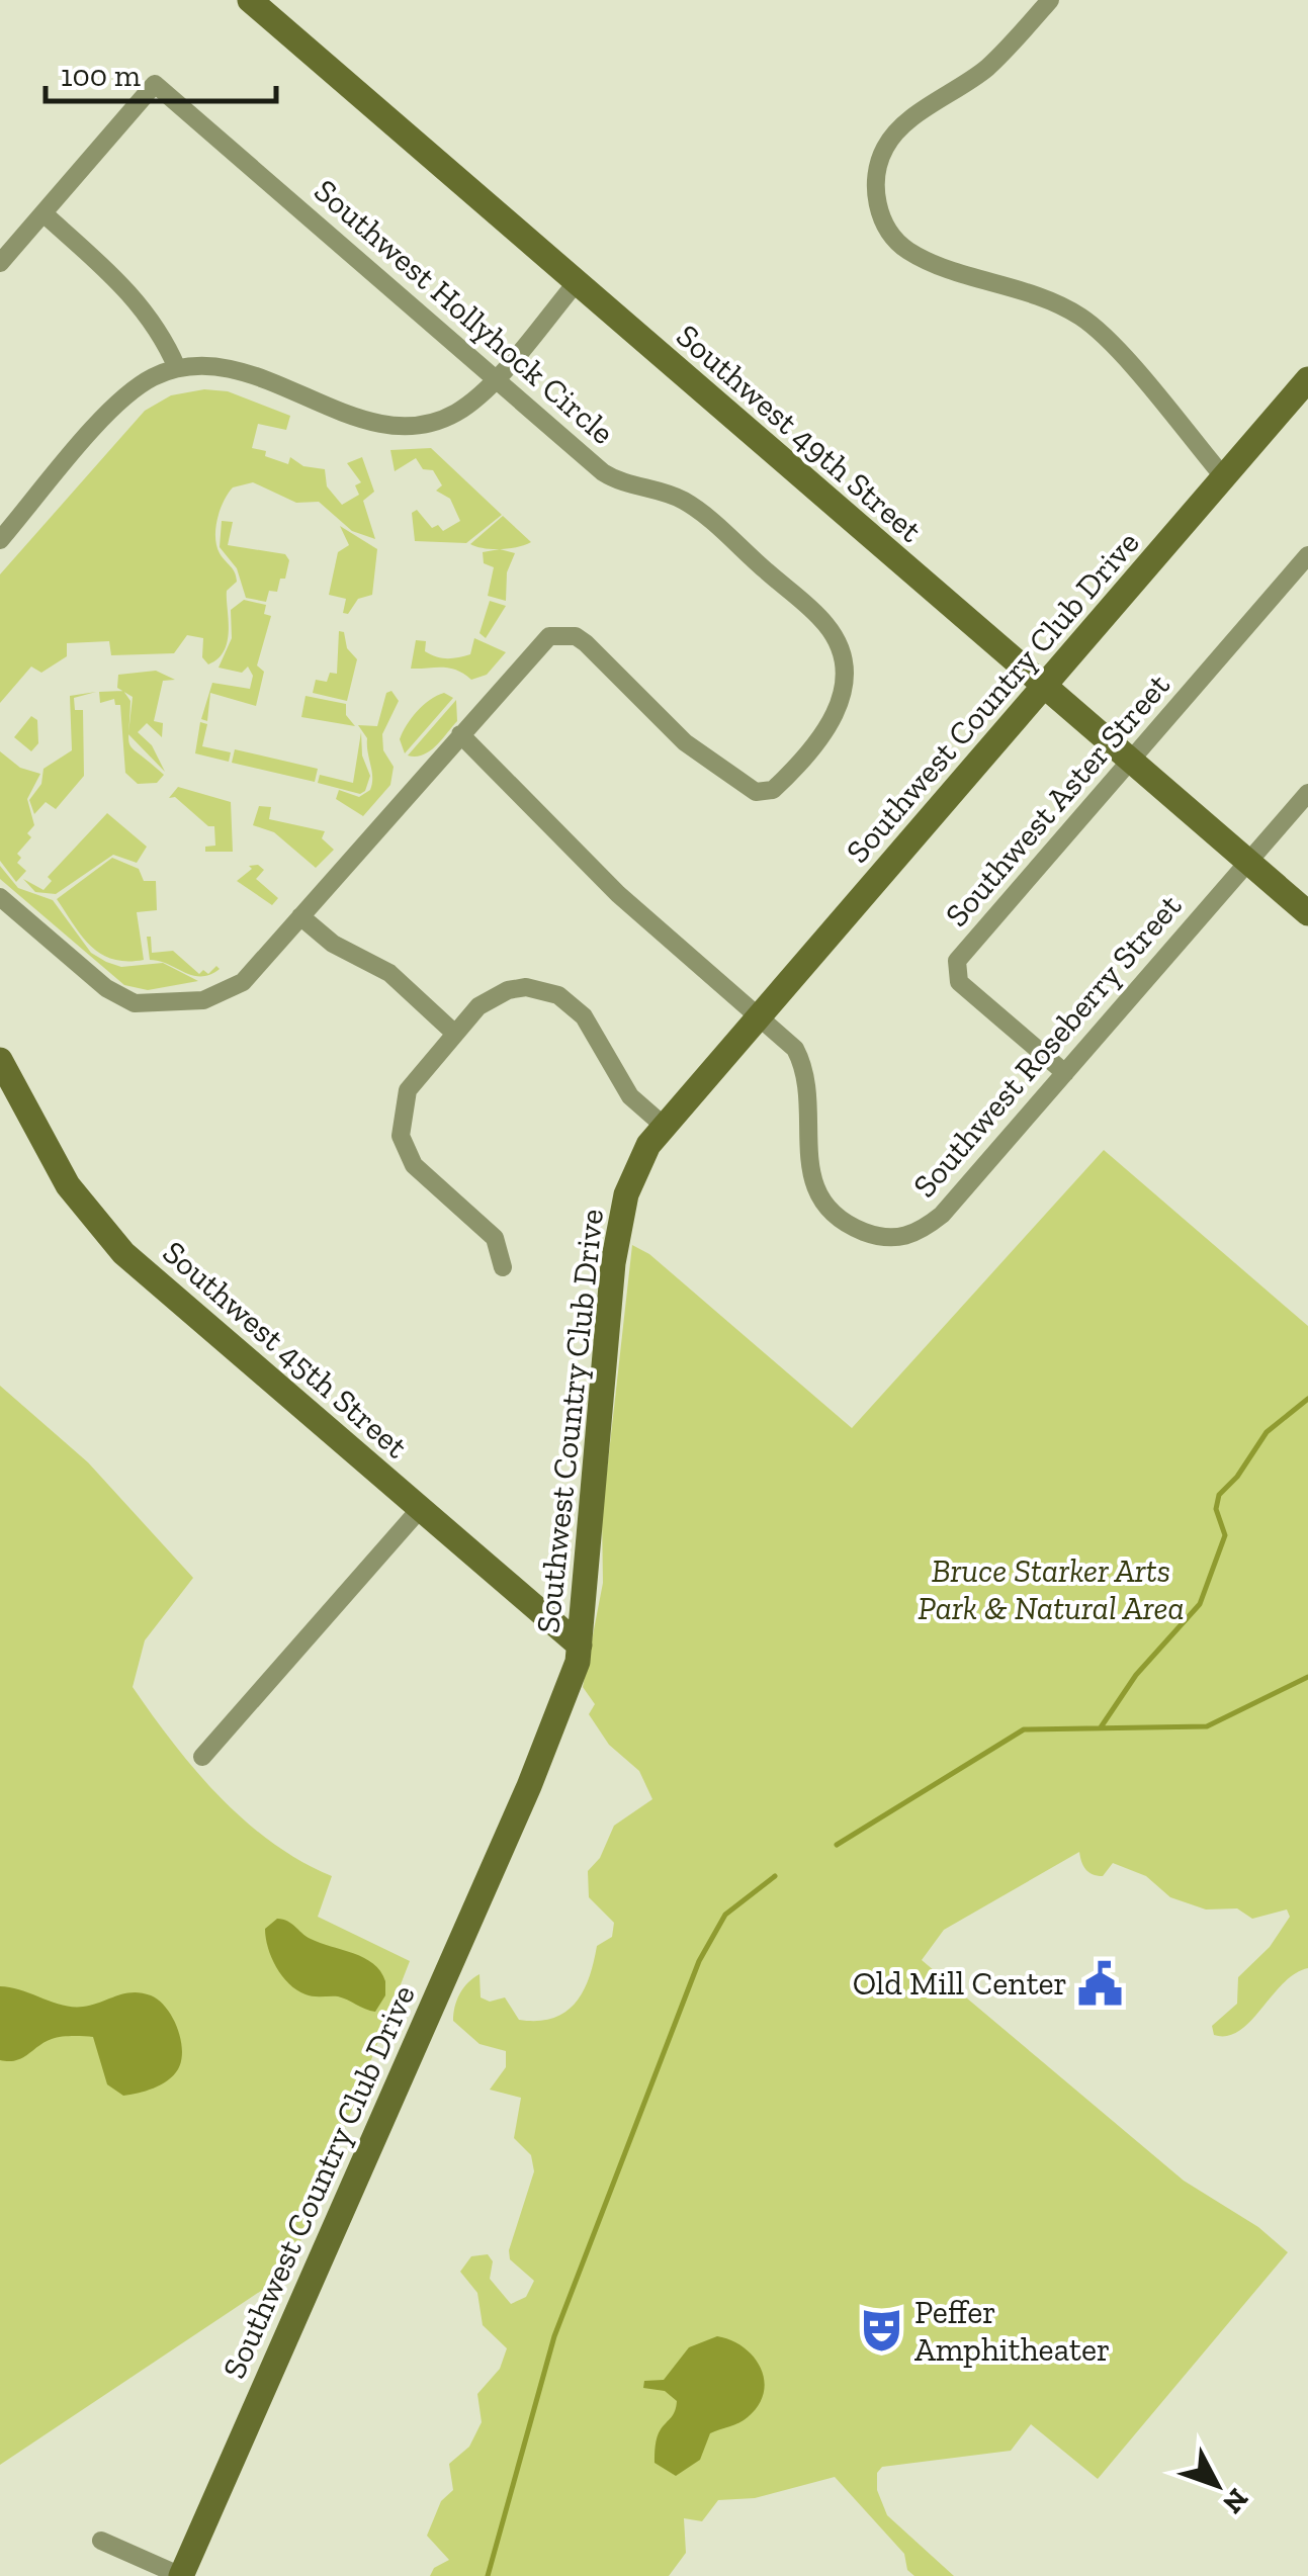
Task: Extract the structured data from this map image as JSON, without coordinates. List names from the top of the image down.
{
  "streets": {
    "street": [
      "Southwest Hollyhock Circle",
      "Southwest 49th Street",
      "Southwest Country Club Drive",
      "Southwest Aster Street",
      "Southwest Roseberry Street",
      "Southwest 45th Street"
    ]
  },
  "crossings": [
    ["Southwest Hollyhock Circle", "Southwest Roseberry Street"],
    ["Southwest 49th Street", "Southwest Country Club Drive"],
    ["Southwest 49th Street", "Southwest Aster Street"],
    ["Southwest 49th Street", "Southwest Roseberry Street"],
    ["Southwest Country Club Drive", "Southwest Roseberry Street"],
    ["Southwest Country Club Drive", "Southwest 45th Street"],
    ["Southwest Aster Street", "Southwest Roseberry Street"]
  ],
  "parks": ["Bruce Starker Arts Park & Natural Area"],
  "places": {
    "public building": ["Old Mill Center"],
    "theatre": ["Peffer Amphitheater"]
  },
  "scale_bar": "100 m",
  "north": "bottom right"
}
